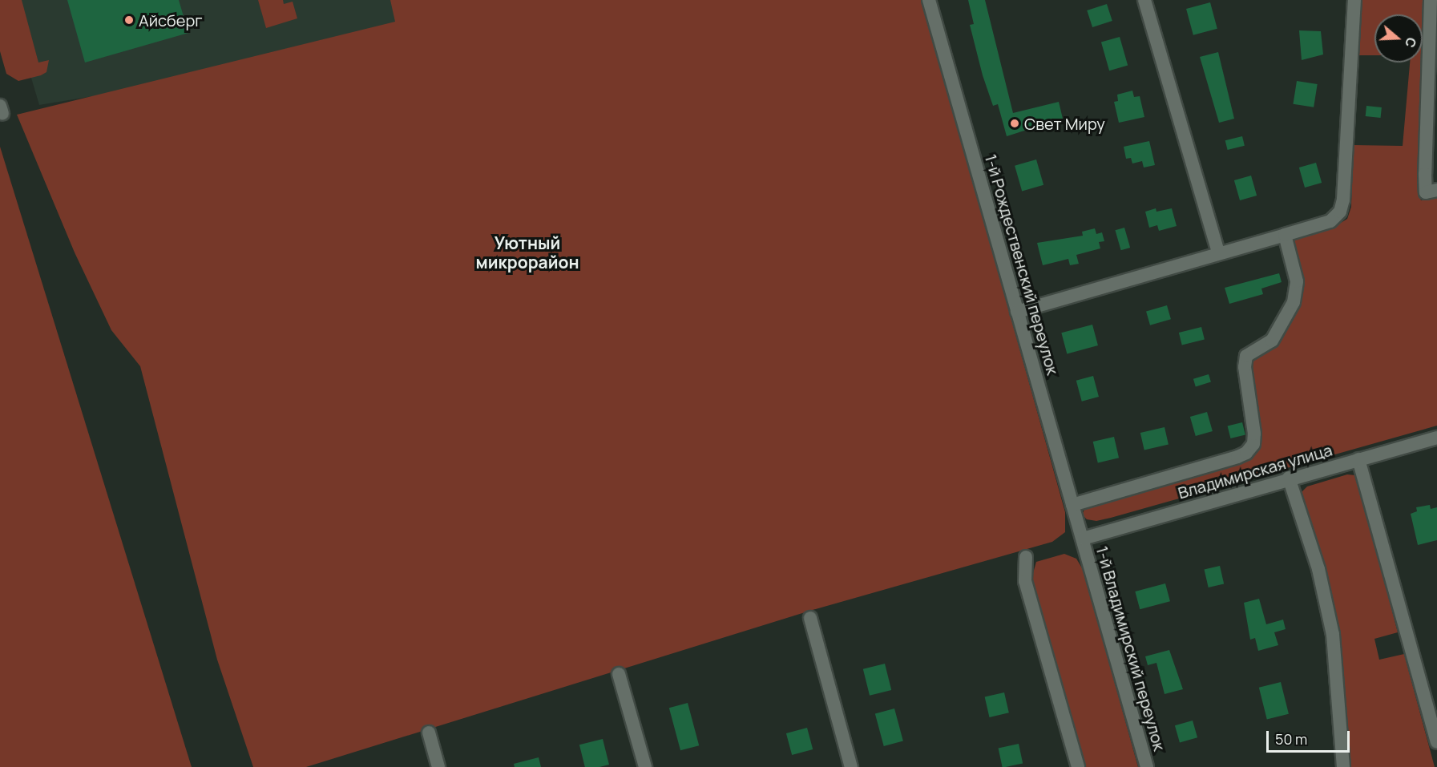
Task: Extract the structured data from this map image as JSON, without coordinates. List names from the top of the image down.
{
  "streets": {
    "street": ["1-й Рождественский переулок", "Владимирская улица", "1-й Владимирский переулок"]
  },
  "crossings": [
    ["1-й Рождественский переулок", "Владимирская улица"],
    ["1-й Рождественский переулок", "1-й Владимирский переулок"],
    ["Владимирская улица", "1-й Владимирский переулок"]
  ],
  "districts": ["Уютный микрорайон"],
  "places": ["Айсберг", "Свет Миру"],
  "scale_bar": "50 m",
  "north": "right"
}
